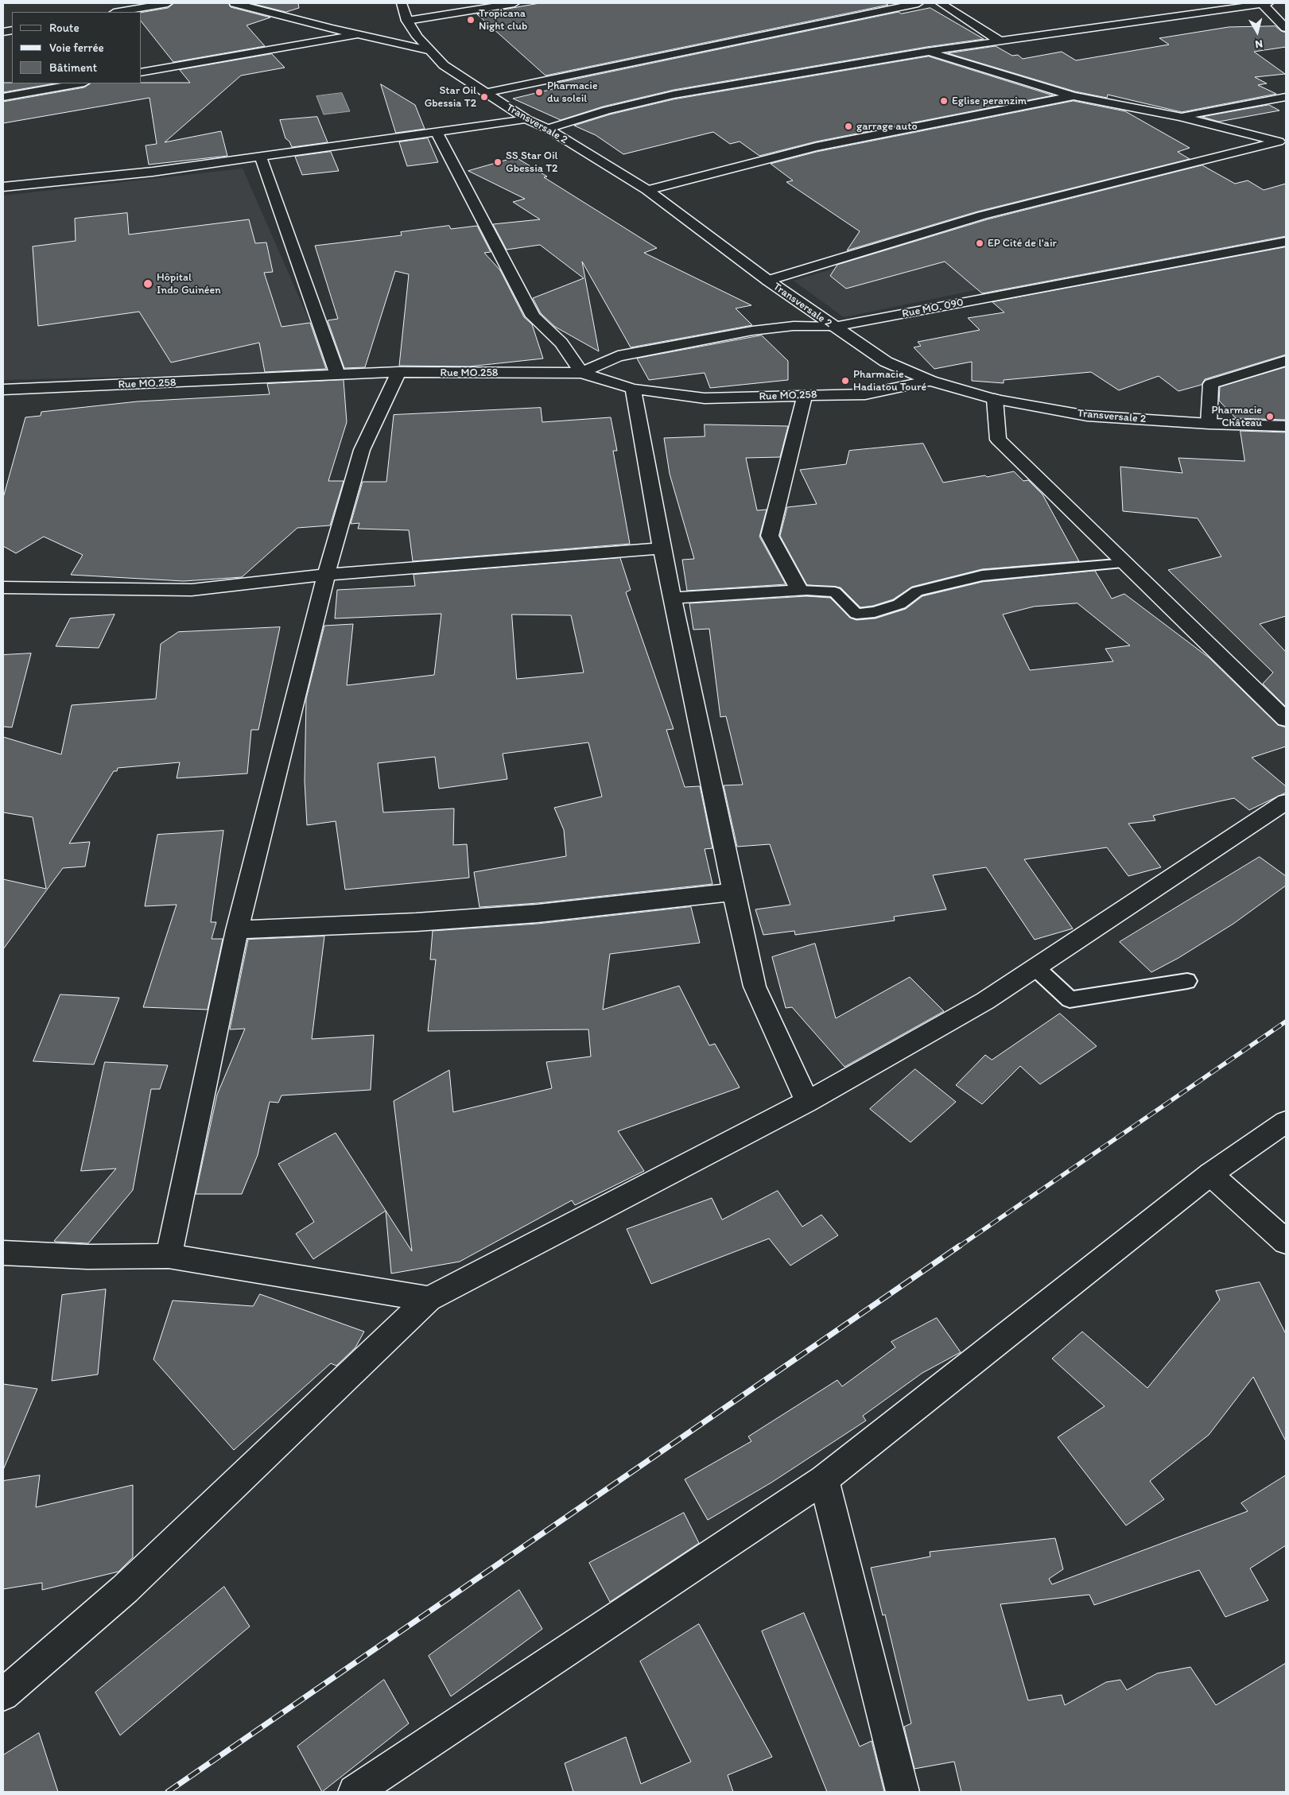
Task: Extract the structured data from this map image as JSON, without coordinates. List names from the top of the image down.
{
  "streets": {
    "street": ["Transversale 2", "Rue MO. 090", "Rue MO.258"]
  },
  "crossings": [
    ["Transversale 2", "Rue MO. 090"],
    ["Transversale 2", "Rue MO.258"],
    ["Rue MO. 090", "Rue MO.258"]
  ],
  "places": [
    "Tropicana Night club",
    "Pharmacie du soleil",
    "Star Oil Gbessia T2",
    "Eglise peranzim",
    "garrage auto",
    "SS Star Oil Gbessia T2",
    "EP Cité de l'air",
    "Hôpital Indo Guinéen",
    "Pharmacie Hadiatou Touré",
    "Pharmacie Château"
  ],
  "legend": ["Route", "Voie ferrée", "Bâtiment"],
  "north": "bottom"
}
